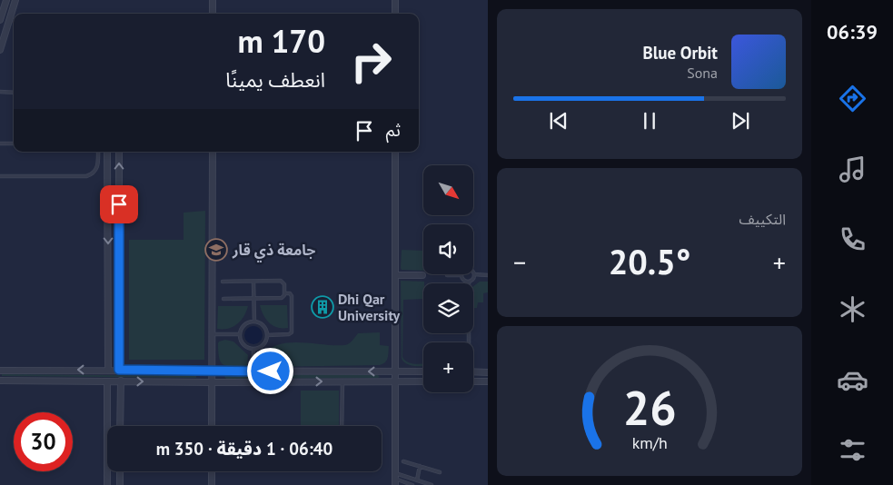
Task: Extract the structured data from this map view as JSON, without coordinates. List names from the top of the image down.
{
  "places": {
    "school or university": ["جامعة ذي قار"],
    "building": ["Dhi Qar University"]
  },
  "north": "bottom right",
  "page": {
    "tabs": "06:39",
    "turn": ["170 m", "انعطف يمينًا"],
    "song": ["Blue Orbit", "Sona"],
    "then": "ثم",
    "map_buttons": "+",
    "tile": "التكييف",
    "heat": ["−", "20.5°", "+"],
    "limit": "30",
    "trip": "06:40 · 1 دقيقة · 350 m",
    "gauge": ["26", "km/h"]
  }
}
